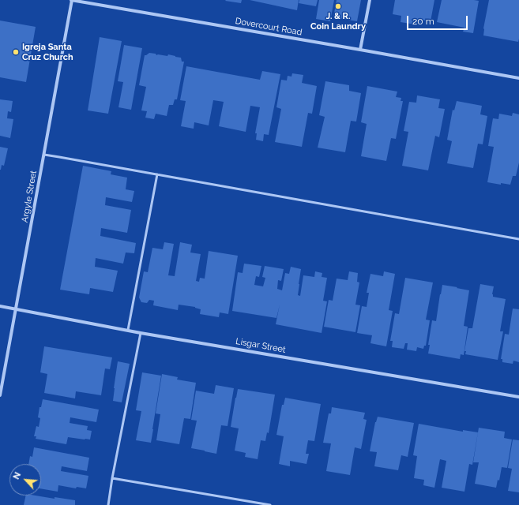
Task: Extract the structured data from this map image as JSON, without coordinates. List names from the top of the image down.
{
  "streets": {
    "street": ["Dovercourt Road", "Argyle Street", "Lisgar Street"]
  },
  "crossings": [
    ["Dovercourt Road", "Argyle Street"],
    ["Argyle Street", "Lisgar Street"]
  ],
  "places": ["J. & R. Coin Laundry", "Igreja Santa Cruz Church"],
  "scale_bar": "20 m",
  "north": "top left"
}
